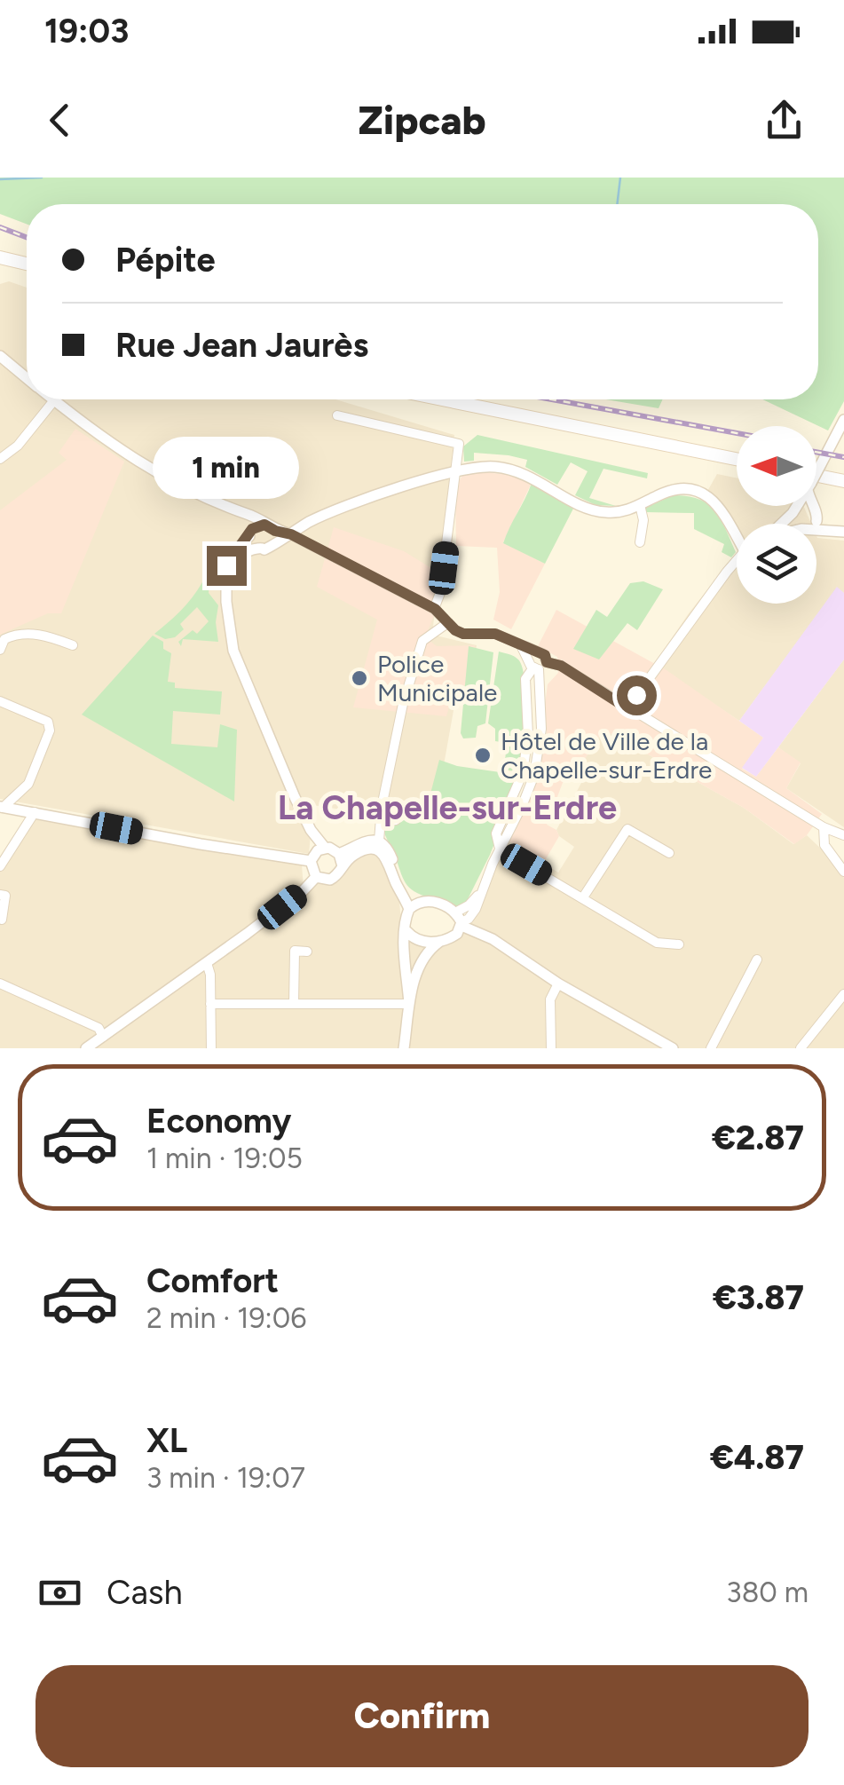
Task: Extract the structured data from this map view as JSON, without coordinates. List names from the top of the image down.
{
  "districts": ["La Chapelle-sur-Erdre"],
  "places": ["Police Municipale", "Hôtel de Ville de la Chapelle-sur-Erdre"],
  "north": "left",
  "page": {
    "status": "19:03",
    "header": "Zipcab",
    "banner": ["Pépite", "Rue Jean Jaurès"],
    "bubble": "1 min",
    "list": [
      {
        "name": "Economy",
        "note": "1 min · 19:05",
        "value": "€2.87"
      },
      {
        "name": "Comfort",
        "note": "2 min · 19:06",
        "value": "€3.87"
      },
      {
        "name": "XL",
        "note": "3 min · 19:07",
        "value": "€4.87"
      }
    ],
    "pay": ["Cash", "380 m"],
    "buttons": "Confirm"
  }
}
